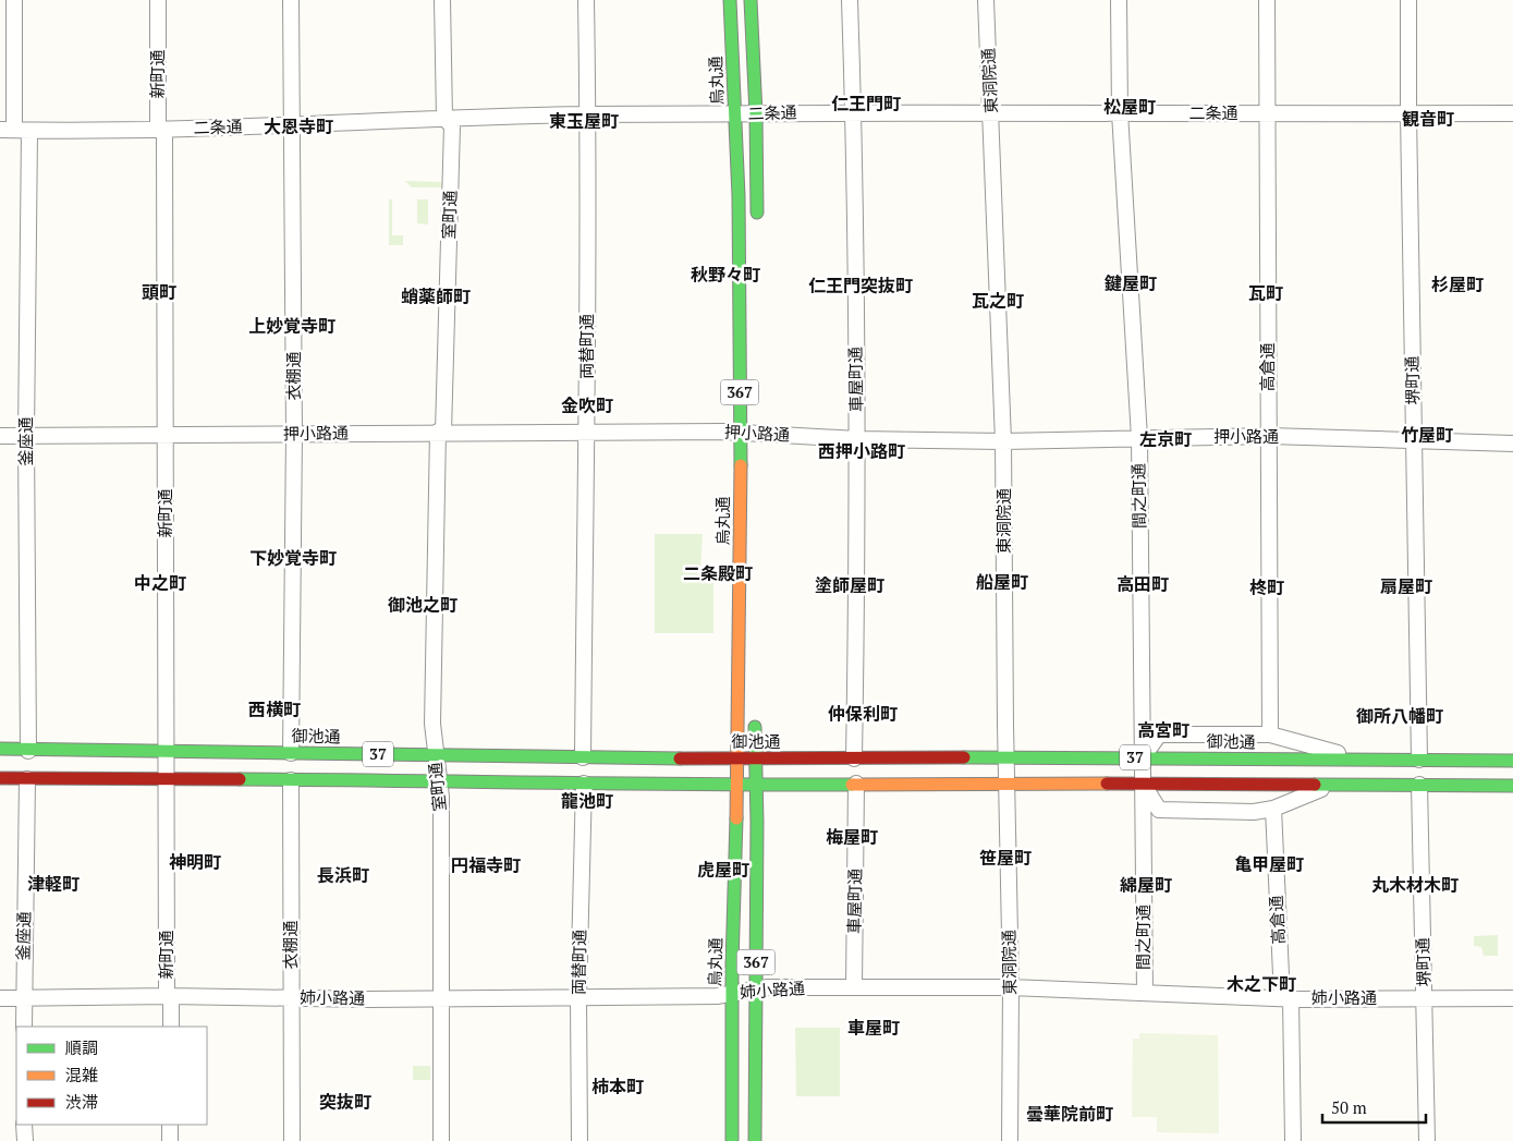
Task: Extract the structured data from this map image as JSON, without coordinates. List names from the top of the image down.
{
  "streets": {
    "main road": [
      "烏丸通",
      "367",
      "御池通",
      "37"
    ],
    "street": [
      "新町通",
      "東洞院通",
      "二条通",
      "室町通",
      "両替町通",
      "高倉通",
      "衣棚通",
      "車屋町通",
      "堺町通",
      "押小路通",
      "釜座通",
      "間之町通",
      "姉小路通"
    ]
  },
  "crossings": [
    ["新町通", "二条通"],
    ["新町通", "押小路通"],
    ["新町通", "御池通"],
    ["新町通", "37"],
    ["新町通", "姉小路通"],
    ["烏丸通", "二条通"],
    ["烏丸通", "押小路通"],
    ["烏丸通", "御池通"],
    ["烏丸通", "37"],
    ["烏丸通", "姉小路通"],
    ["東洞院通", "二条通"],
    ["東洞院通", "押小路通"],
    ["東洞院通", "御池通"],
    ["東洞院通", "37"],
    ["東洞院通", "姉小路通"],
    ["二条通", "室町通"],
    ["二条通", "両替町通"],
    ["二条通", "高倉通"],
    ["二条通", "衣棚通"],
    ["二条通", "車屋町通"],
    ["二条通", "堺町通"],
    ["二条通", "釜座通"],
    ["二条通", "間之町通"],
    ["室町通", "押小路通"],
    ["室町通", "御池通"],
    ["室町通", "37"],
    ["室町通", "姉小路通"],
    ["両替町通", "押小路通"],
    ["両替町通", "御池通"],
    ["両替町通", "37"],
    ["両替町通", "姉小路通"],
    ["高倉通", "押小路通"],
    ["高倉通", "姉小路通"],
    ["衣棚通", "押小路通"],
    ["衣棚通", "御池通"],
    ["衣棚通", "37"],
    ["衣棚通", "姉小路通"],
    ["車屋町通", "押小路通"],
    ["車屋町通", "御池通"],
    ["車屋町通", "37"],
    ["車屋町通", "姉小路通"],
    ["堺町通", "押小路通"],
    ["堺町通", "御池通"],
    ["堺町通", "37"],
    ["堺町通", "姉小路通"],
    ["367", "御池通"],
    ["367", "37"],
    ["367", "姉小路通"],
    ["押小路通", "釜座通"],
    ["押小路通", "間之町通"],
    ["釜座通", "御池通"],
    ["釜座通", "37"],
    ["釜座通", "姉小路通"],
    ["間之町通", "御池通"],
    ["間之町通", "37"],
    ["間之町通", "姉小路通"]
  ],
  "districts": [
    "仁王門町",
    "松屋町",
    "観音町",
    "東玉屋町",
    "大恩寺町",
    "秋野々町",
    "鍵屋町",
    "杉屋町",
    "仁王門突抜町",
    "頭町",
    "瓦町",
    "蛸薬師町",
    "瓦之町",
    "上妙覚寺町",
    "金吹町",
    "竹屋町",
    "左京町",
    "西押小路町",
    "下妙覚寺町",
    "二条殿町",
    "船屋町",
    "中之町",
    "高田町",
    "塗師屋町",
    "扇屋町",
    "柊町",
    "御池之町",
    "西横町",
    "仲保利町",
    "御所八幡町",
    "高宮町",
    "龍池町",
    "梅屋町",
    "笹屋町",
    "神明町",
    "亀甲屋町",
    "円福寺町",
    "虎屋町",
    "長浜町",
    "津軽町",
    "綿屋町",
    "丸木材木町",
    "木之下町",
    "車屋町",
    "柿本町",
    "突抜町",
    "曇華院前町"
  ],
  "legend": ["順調", "混雑", "渋滞"],
  "scale_bar": "50 m"
}
